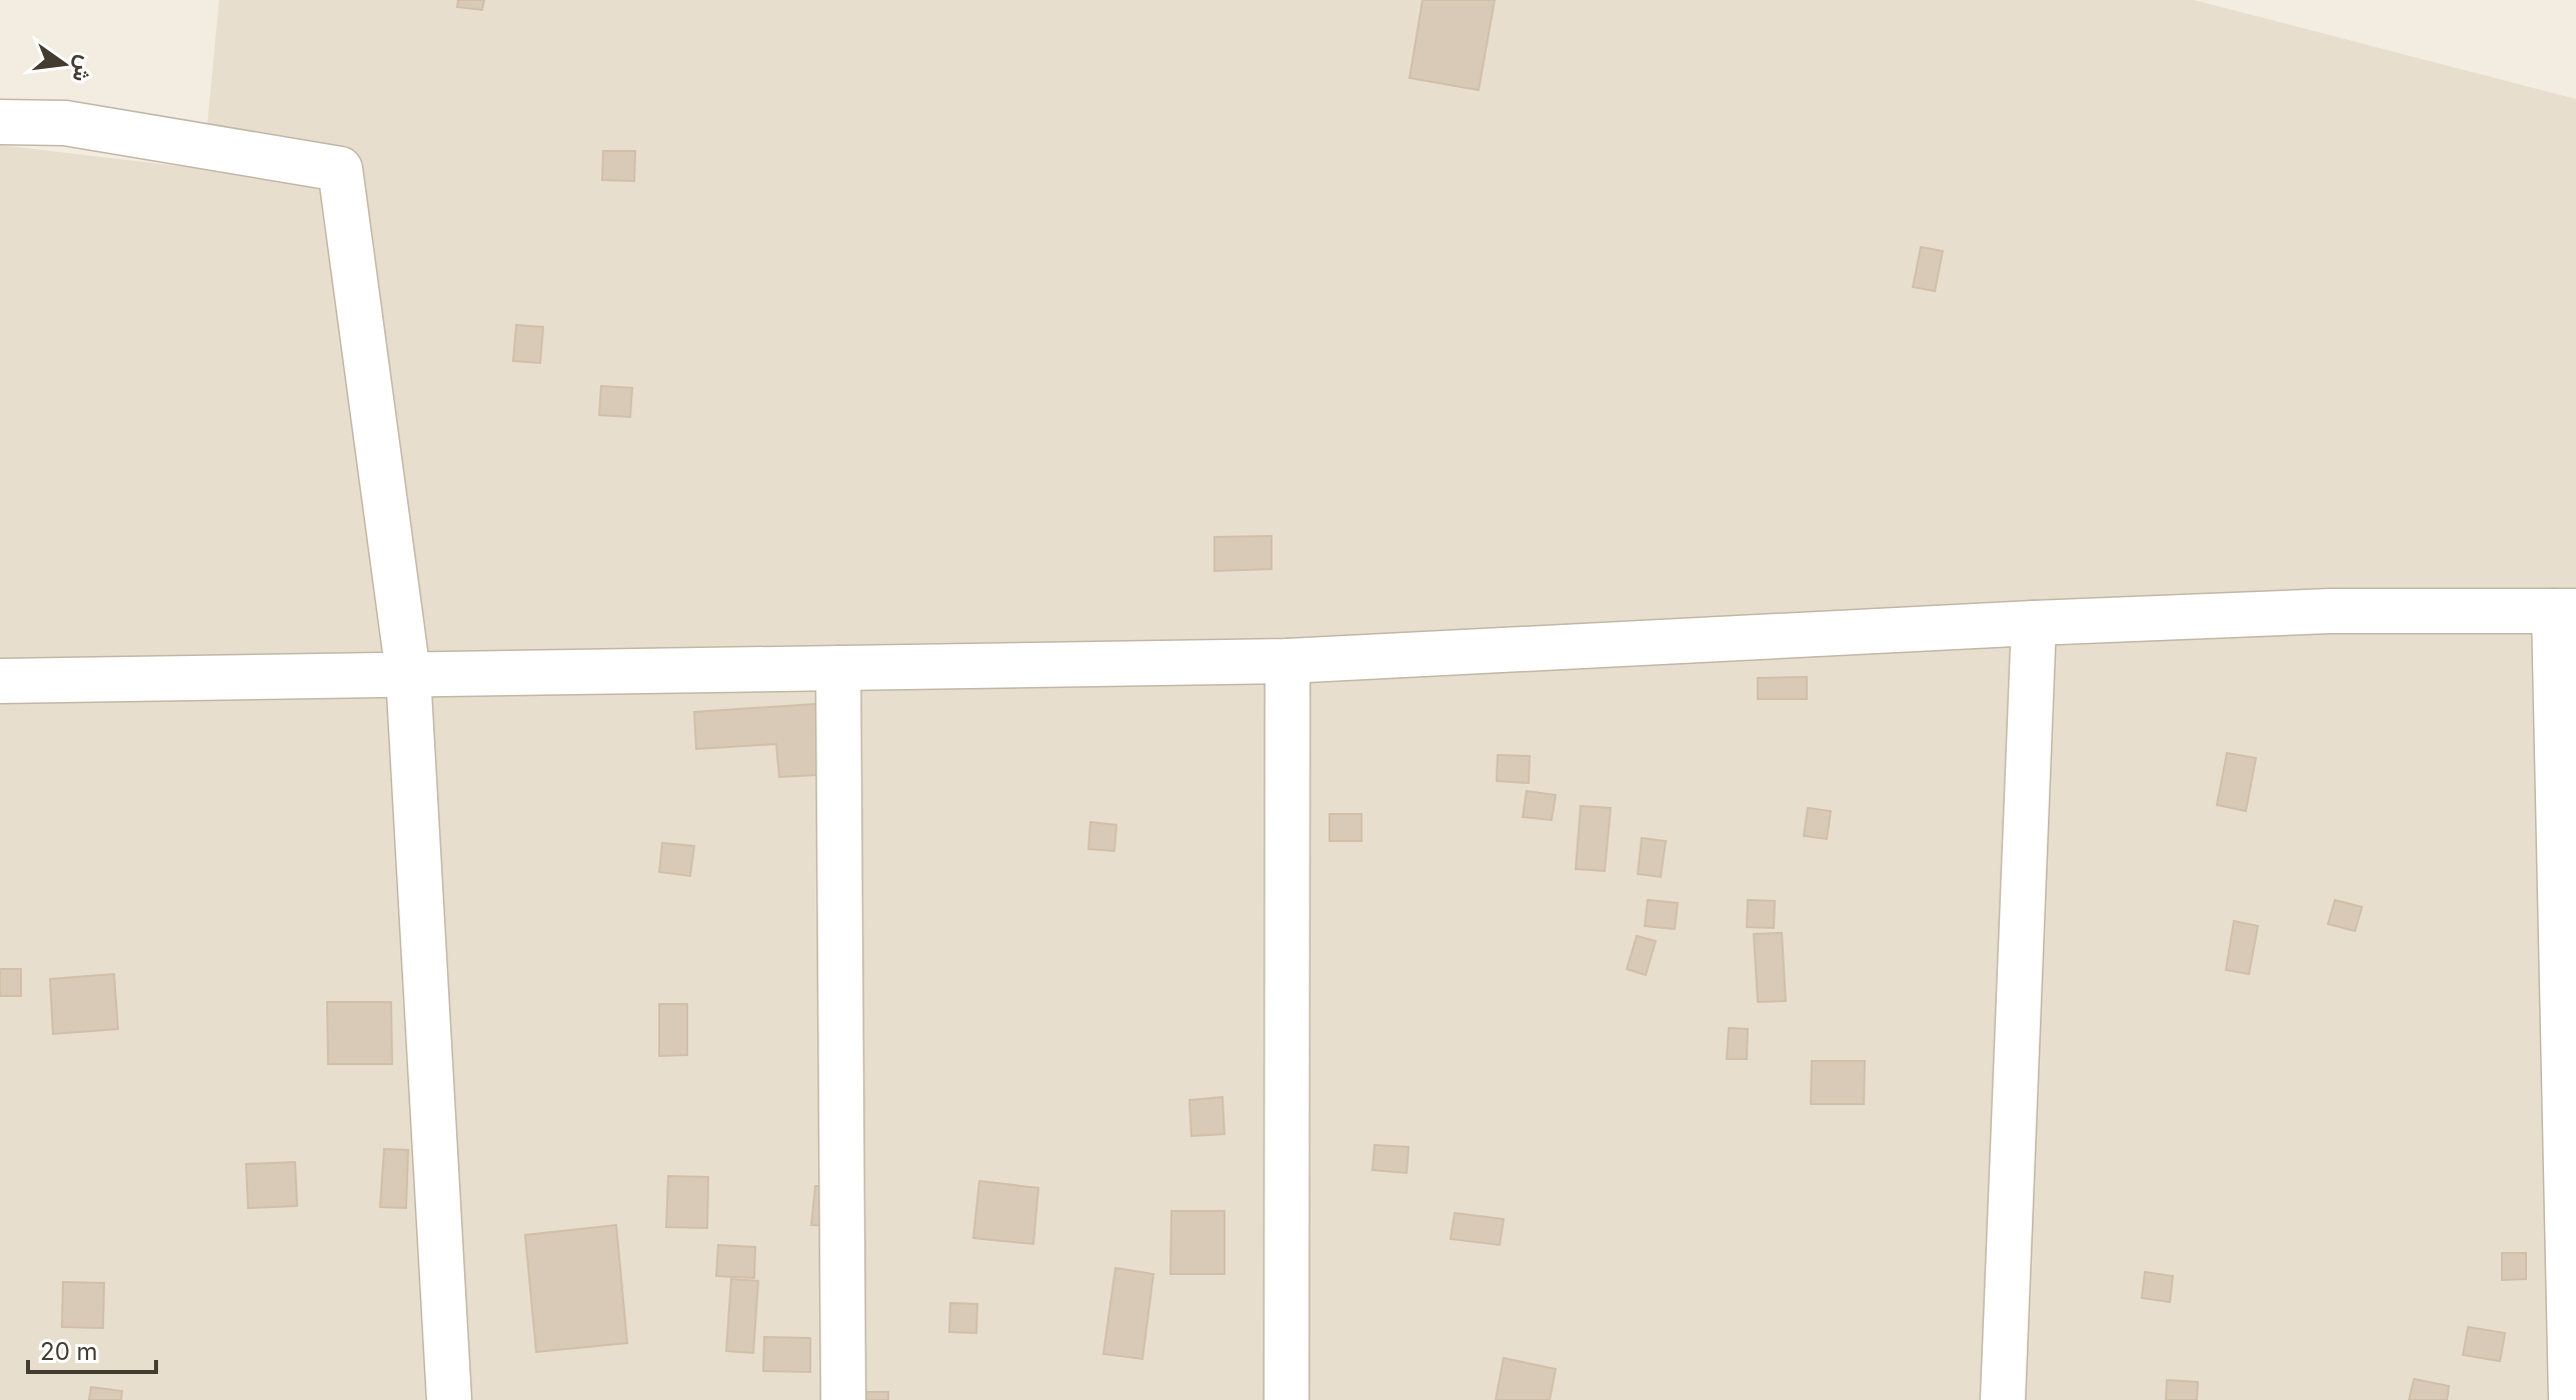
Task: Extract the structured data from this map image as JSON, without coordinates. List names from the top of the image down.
{
  "scale_bar": "20 m",
  "north": "right"
}
